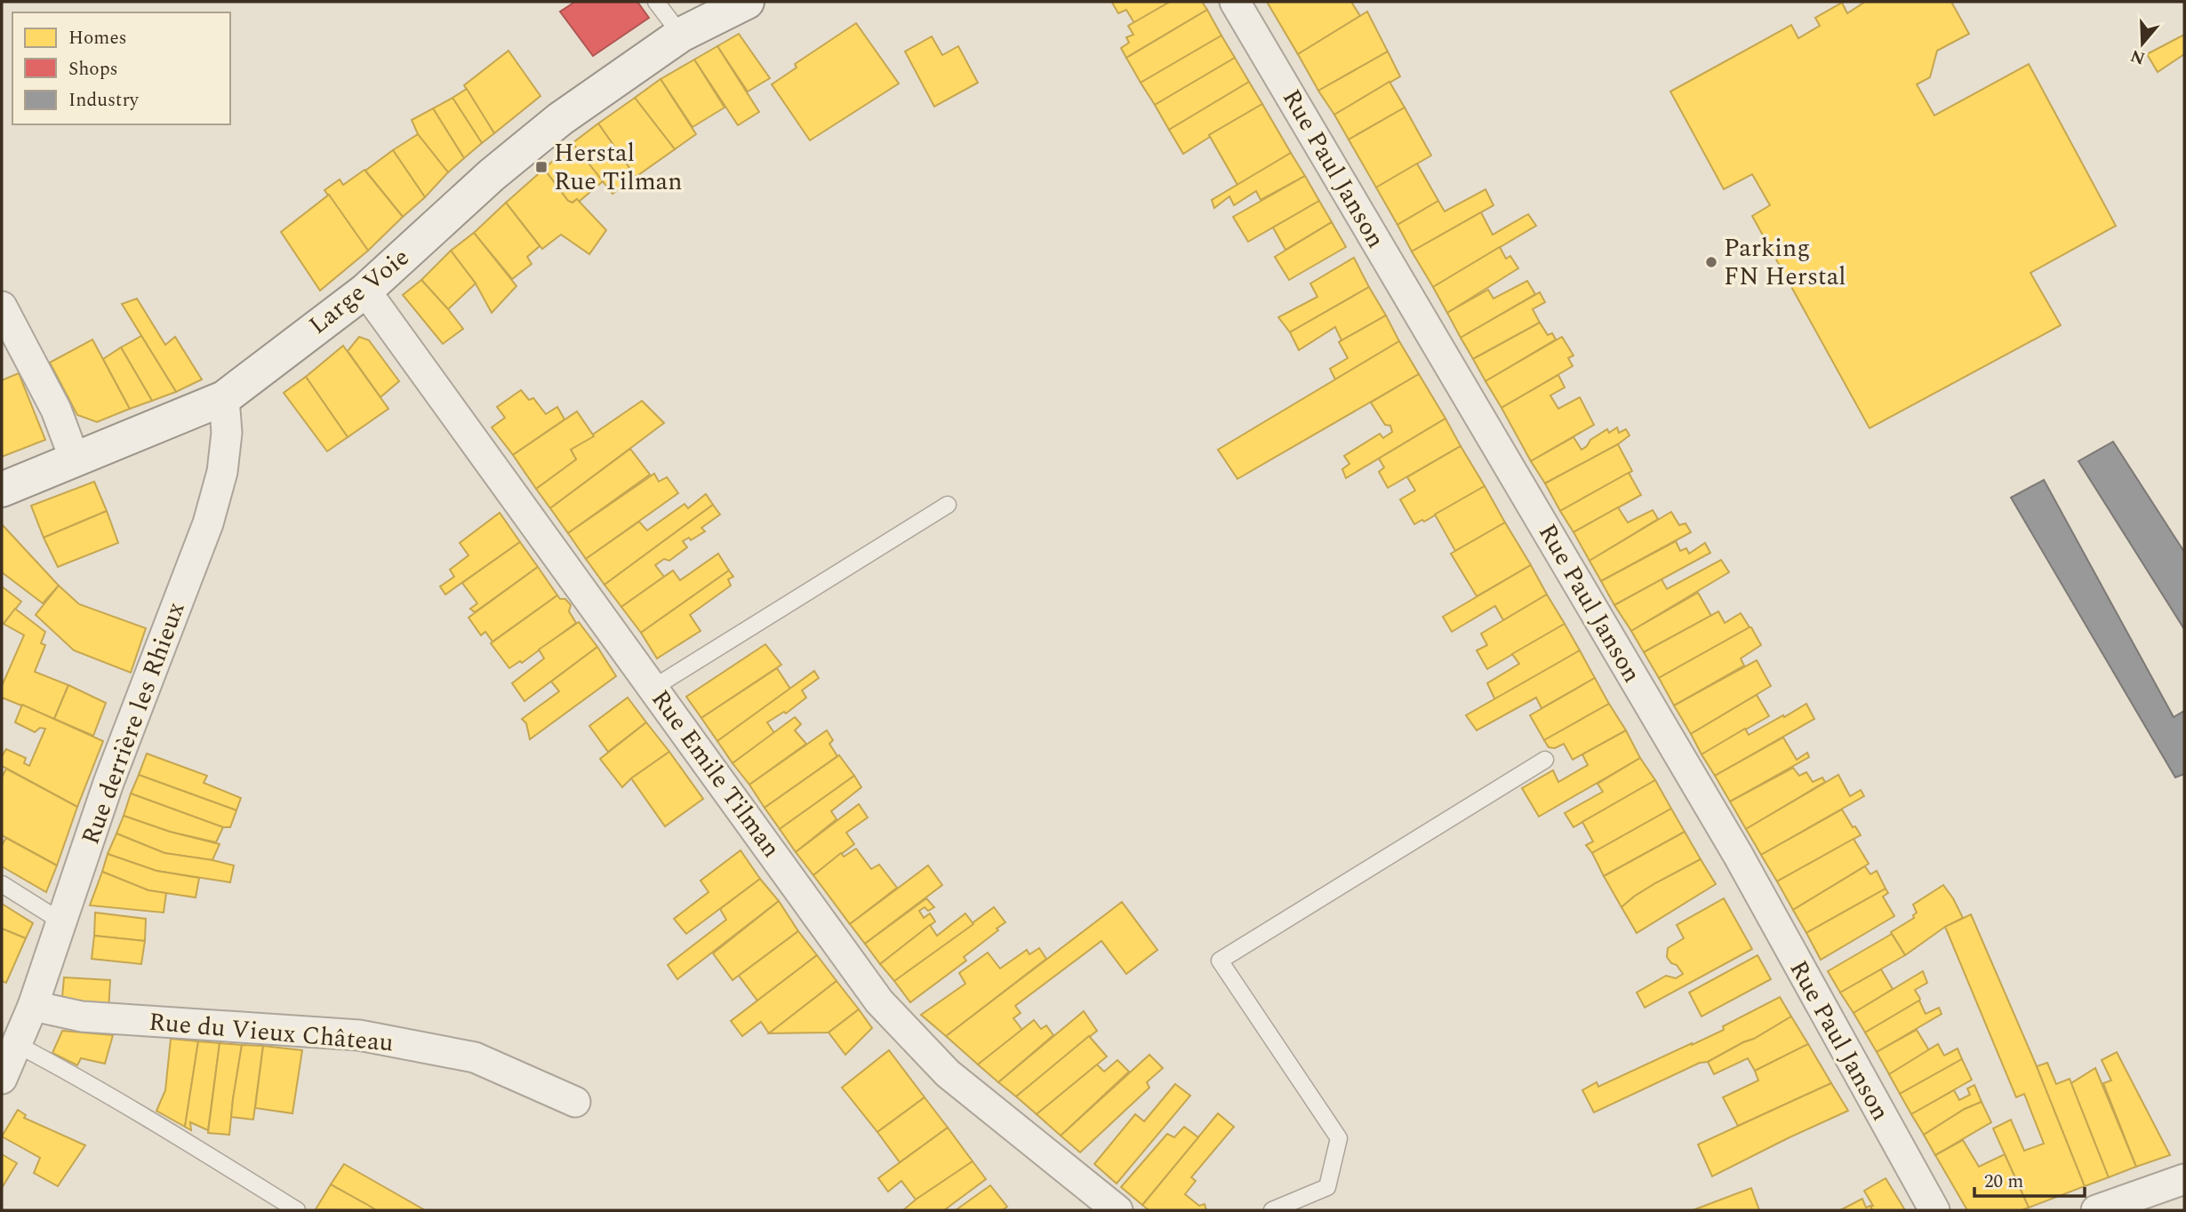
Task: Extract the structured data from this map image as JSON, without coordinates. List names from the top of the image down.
{
  "streets": {
    "street": [
      "Rue Paul Janson",
      "Large Voie",
      "Rue derrière les Rhieux",
      "Rue Emile Tilman",
      "Rue du Vieux Château"
    ]
  },
  "crossings": [
    ["Large Voie", "Rue derrière les Rhieux"],
    ["Large Voie", "Rue Emile Tilman"],
    ["Rue derrière les Rhieux", "Rue du Vieux Château"]
  ],
  "places": {
    "transit": ["Herstal Rue Tilman"],
    "other": ["Parking FN Herstal"]
  },
  "legend": ["Homes", "Shops", "Industry"],
  "scale_bar": "20 m",
  "north": "bottom"
}
